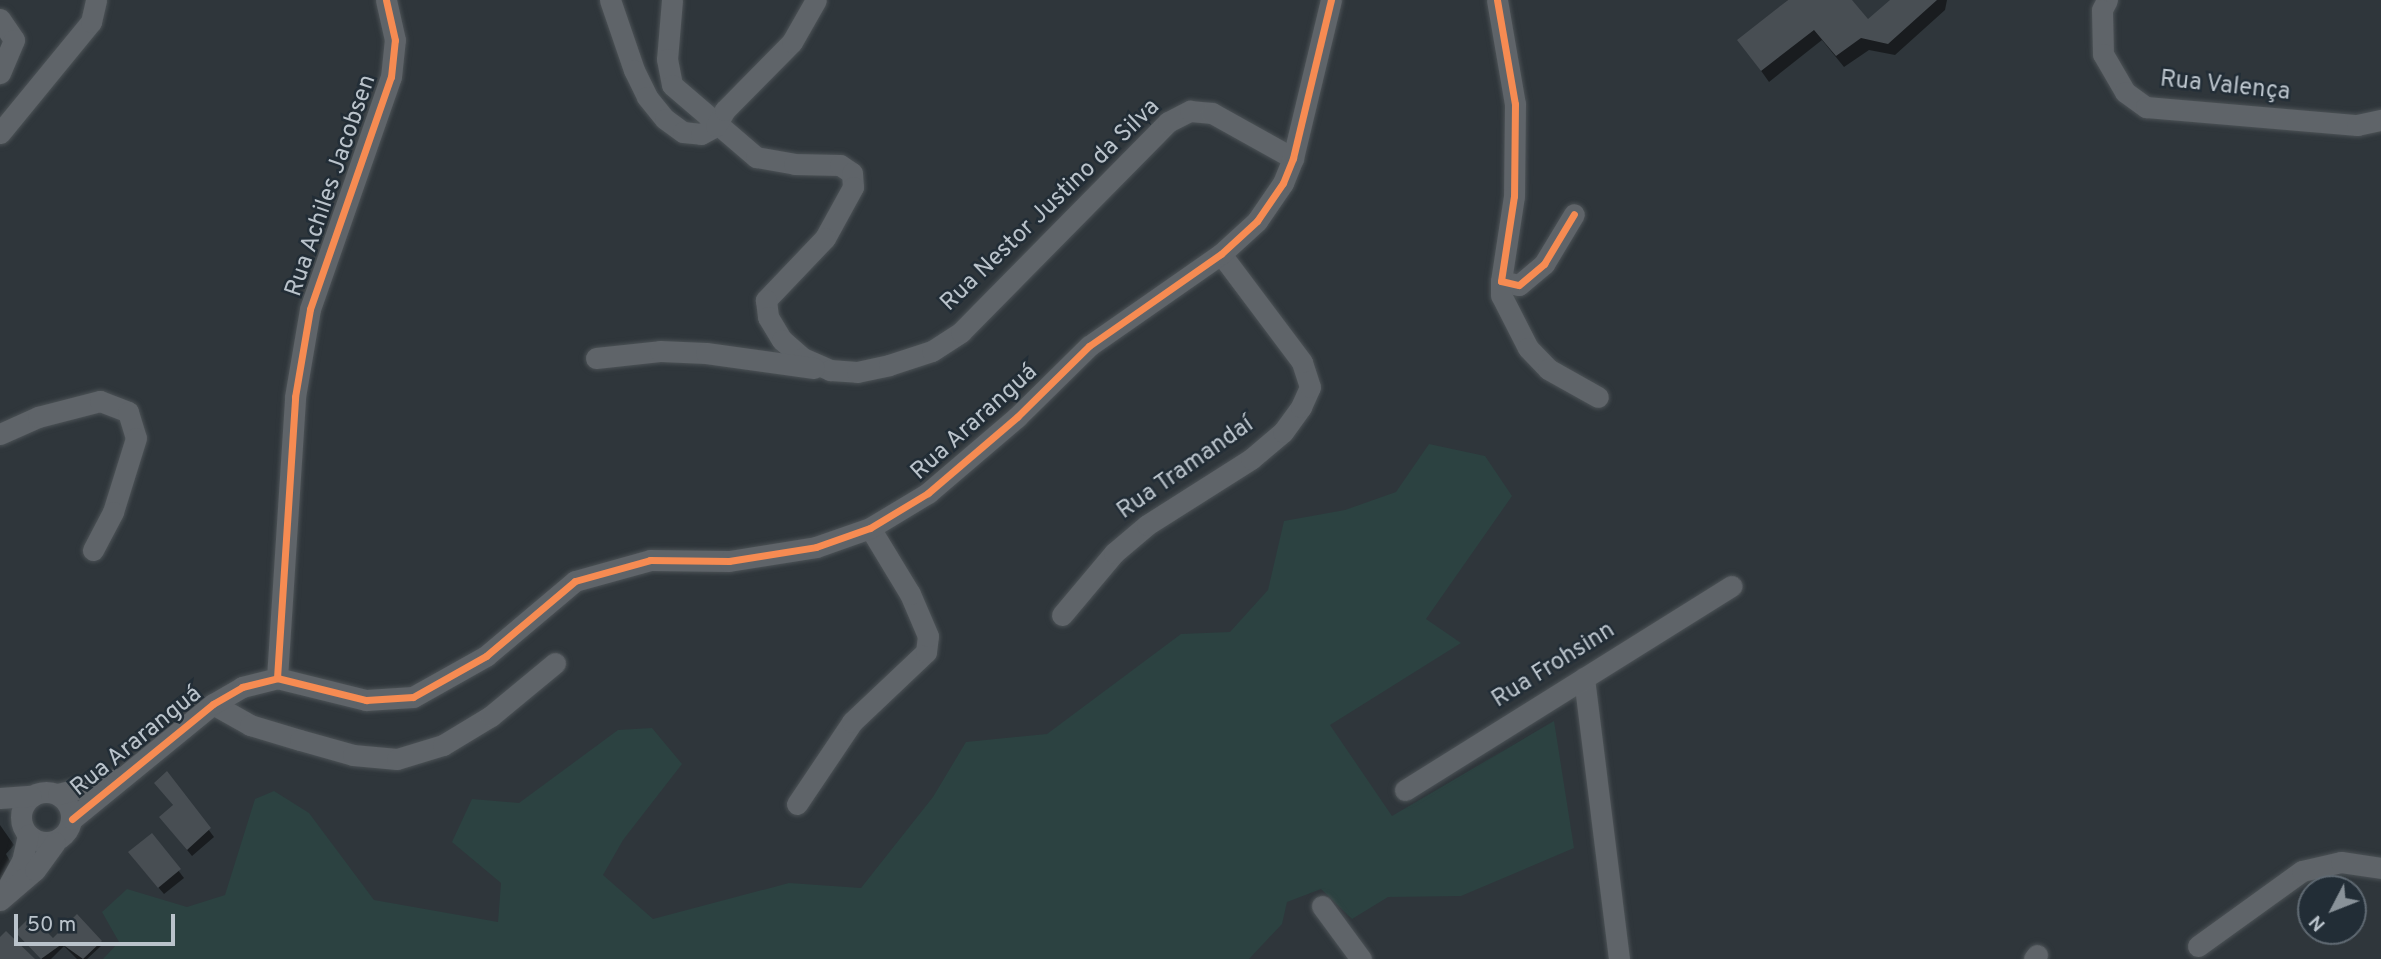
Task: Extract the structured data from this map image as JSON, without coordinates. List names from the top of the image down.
{
  "streets": {
    "street": [
      "Rua Valença",
      "Rua Achiles Jacobsen",
      "Rua Nestor Justino da Silva",
      "Rua Araranguá",
      "Rua Tramandaí",
      "Rua Frohsinn"
    ]
  },
  "crossings": [
    ["Rua Achiles Jacobsen", "Rua Araranguá"],
    ["Rua Nestor Justino da Silva", "Rua Araranguá"],
    ["Rua Araranguá", "Rua Tramandaí"]
  ],
  "scale_bar": "50 m",
  "north": "bottom left"
}
